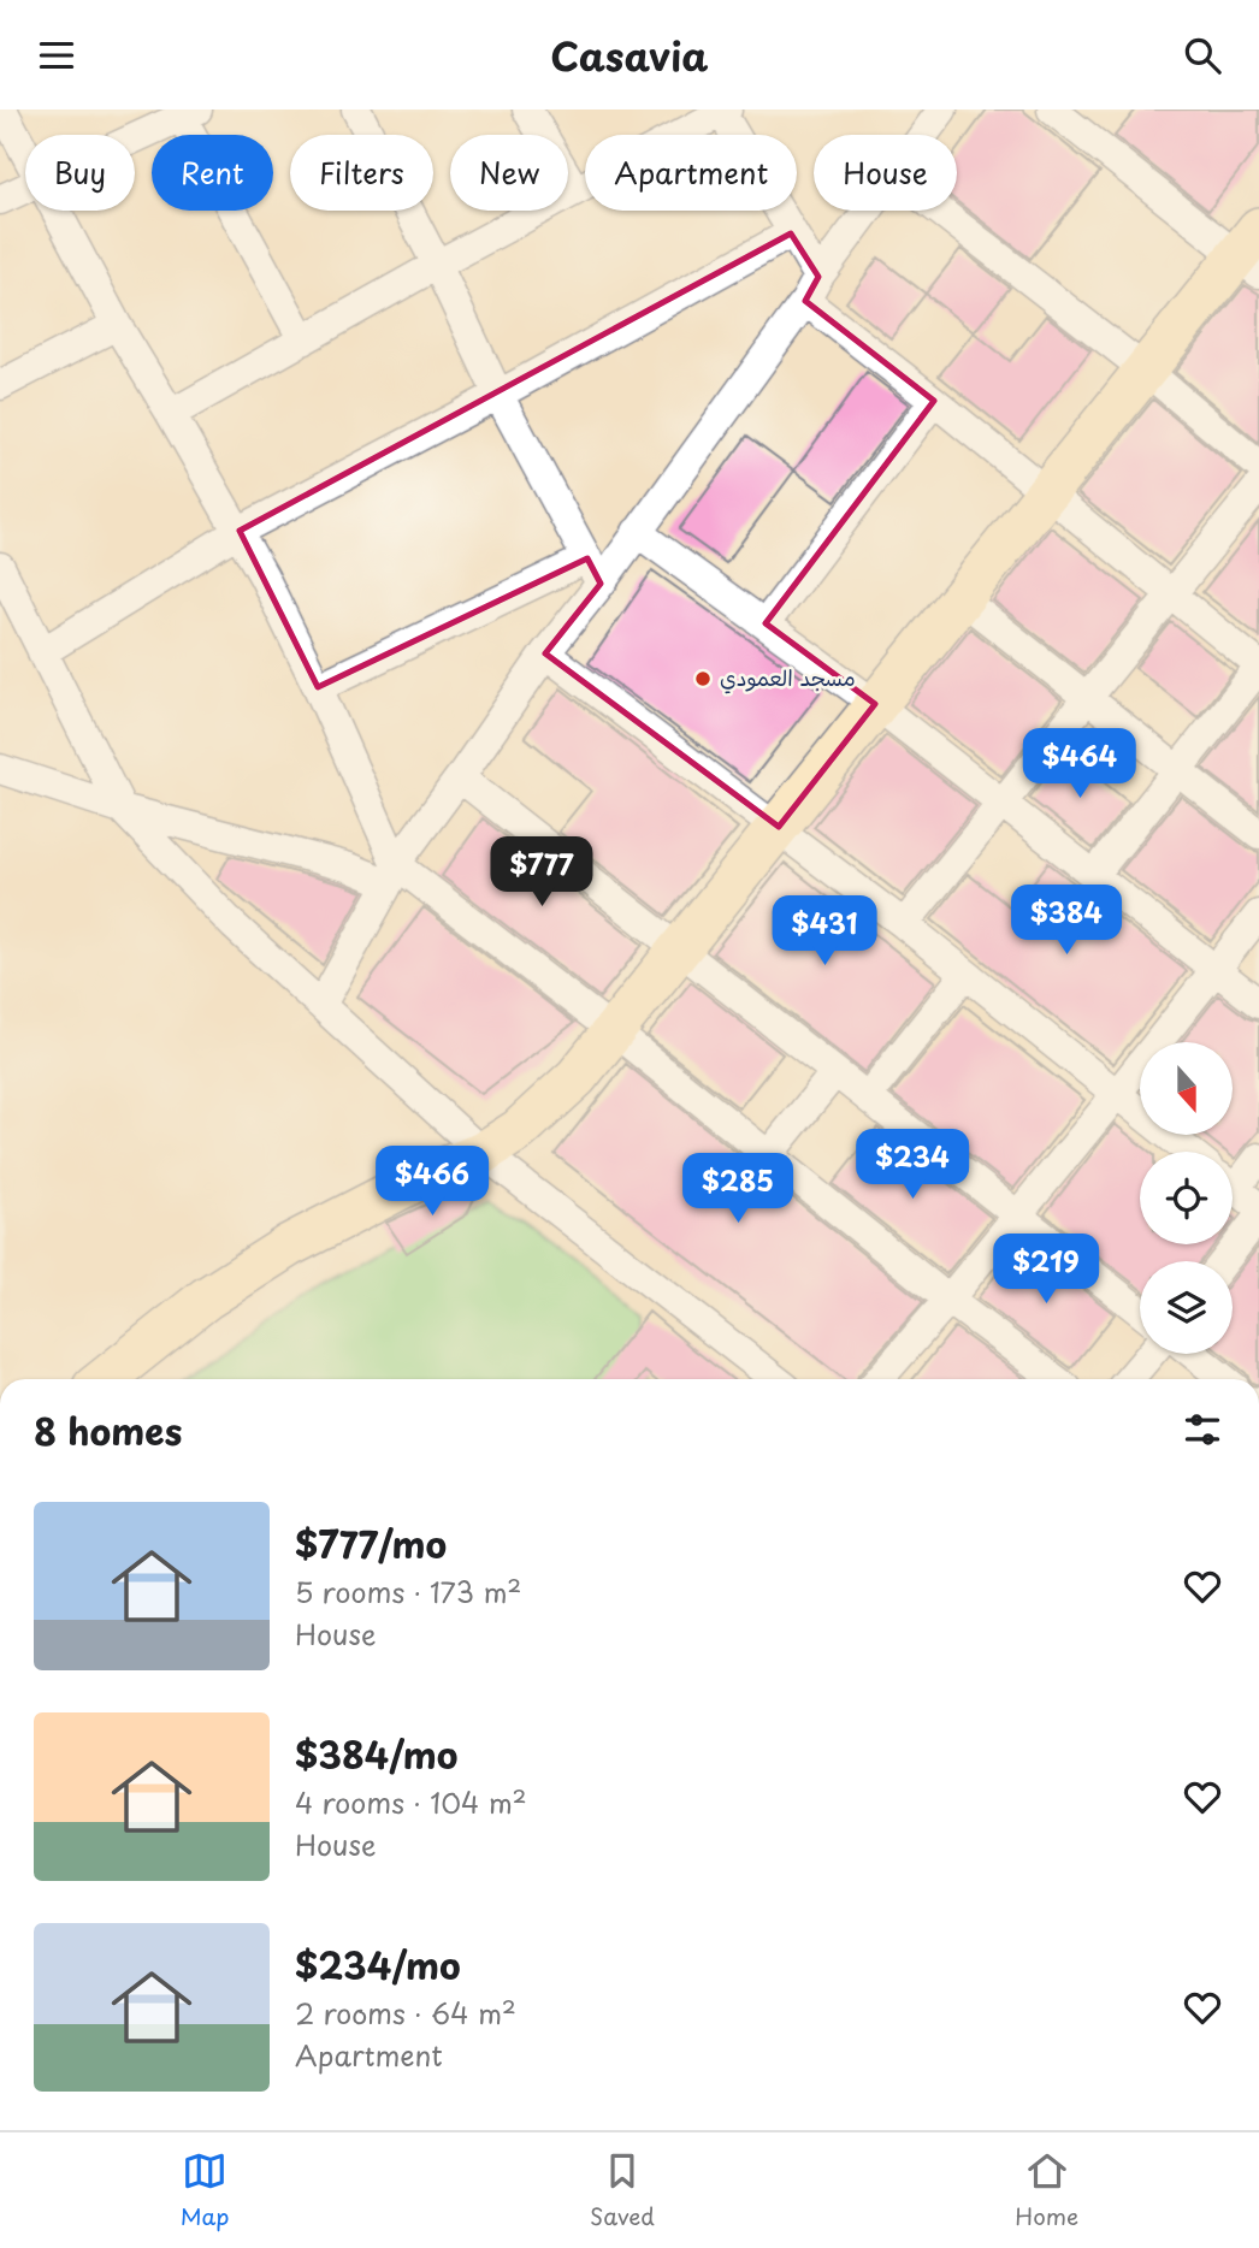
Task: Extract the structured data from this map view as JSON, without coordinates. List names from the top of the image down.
{
  "places": ["مسجد العمودي"],
  "north": "bottom",
  "page": {
    "header": "Casavia",
    "chip": [
      "Buy",
      "Rent",
      "Filters",
      "New",
      "Apartment",
      "House"
    ],
    "price": [
      "$464",
      "$777",
      "$384",
      "$431",
      "$234",
      "$466",
      "$285",
      "$219"
    ],
    "heading": "8 homes",
    "list": [
      {
        "name": "$777/mo",
        "note": "5 rooms · 173 m² · House"
      },
      {
        "name": "$384/mo",
        "note": "4 rooms · 104 m² · House"
      },
      {
        "name": "$234/mo",
        "note": "2 rooms · 64 m² · Apartment"
      }
    ],
    "tabs": ["Map", "Saved", "Home"]
  }
}
